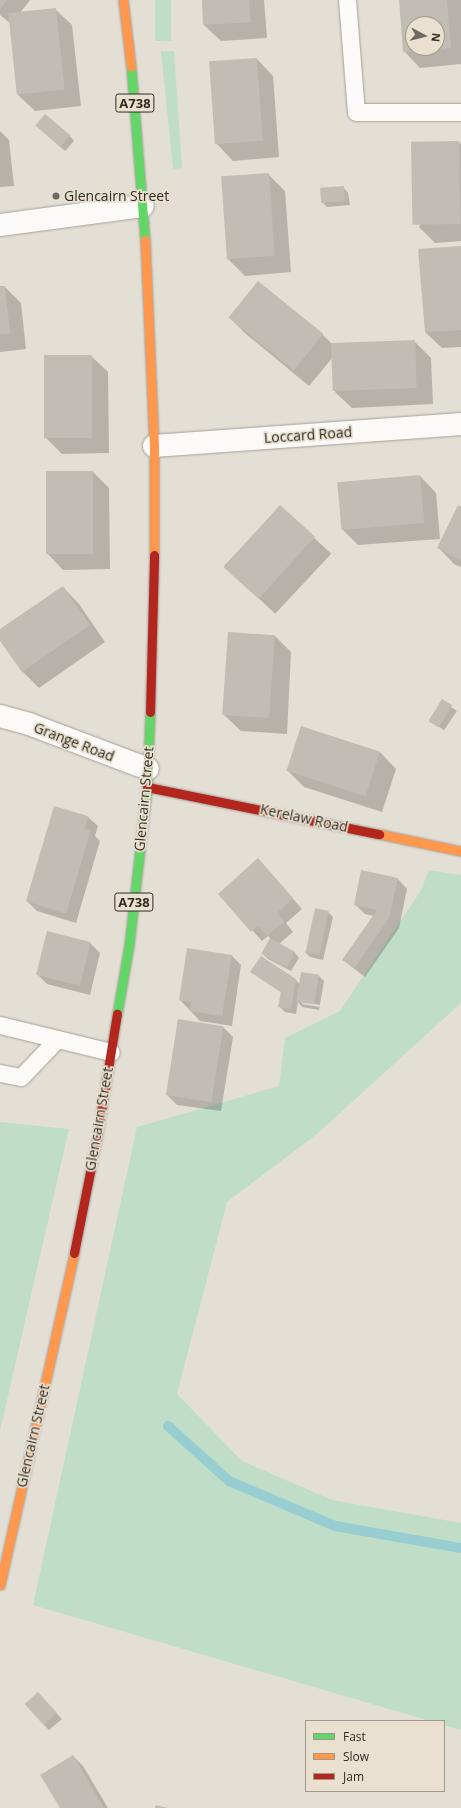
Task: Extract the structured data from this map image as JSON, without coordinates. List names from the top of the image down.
{
  "streets": {
    "main road": ["A738", "Glencairn Street", "Kerelaw Road"],
    "street": ["Loccard Road", "Grange Road"]
  },
  "crossings": [
    ["Loccard Road", "Glencairn Street"],
    ["Grange Road", "Glencairn Street"],
    ["Grange Road", "Kerelaw Road"],
    ["Glencairn Street", "Kerelaw Road"]
  ],
  "places": ["Glencairn Street"],
  "legend": ["Fast", "Slow", "Jam"],
  "north": "right"
}
